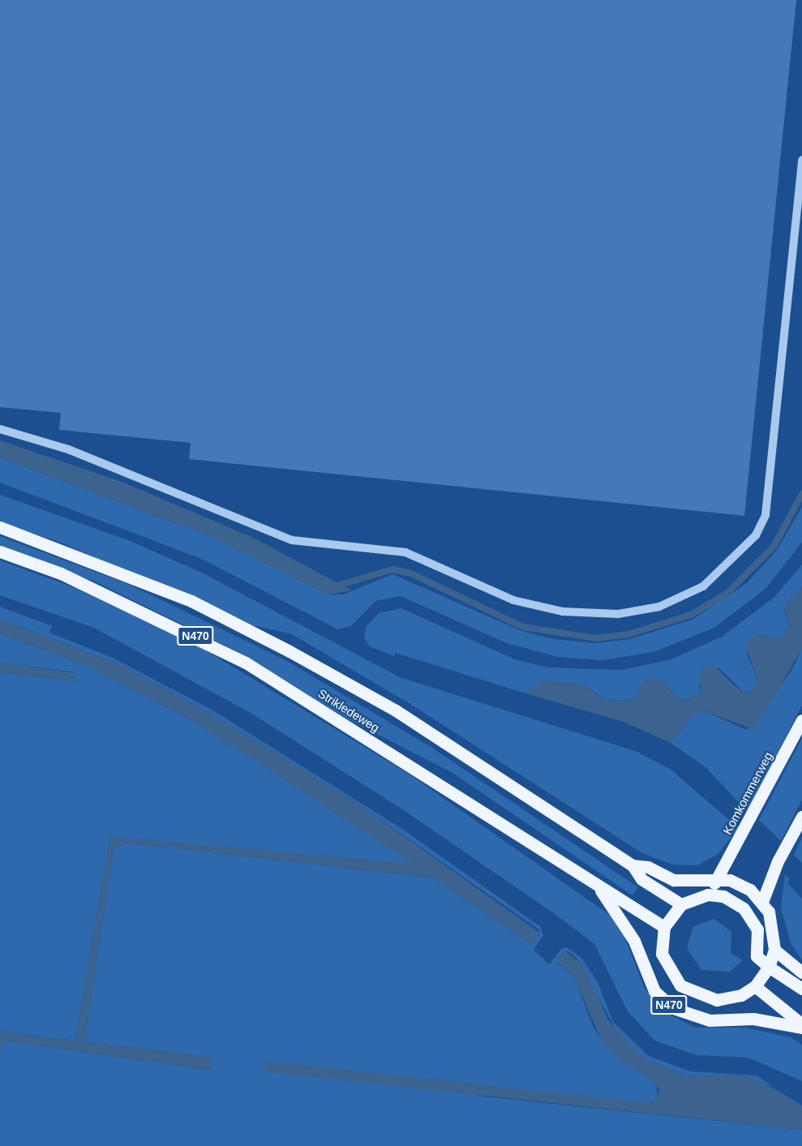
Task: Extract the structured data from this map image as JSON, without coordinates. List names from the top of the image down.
{
  "streets": {
    "main road": ["N470", "Strikledeweg", "Komkommerweg"]
  },
  "crossings": [
    ["N470", "Strikledeweg"],
    ["N470", "Komkommerweg"],
    ["Strikledeweg", "Komkommerweg"]
  ]
}
